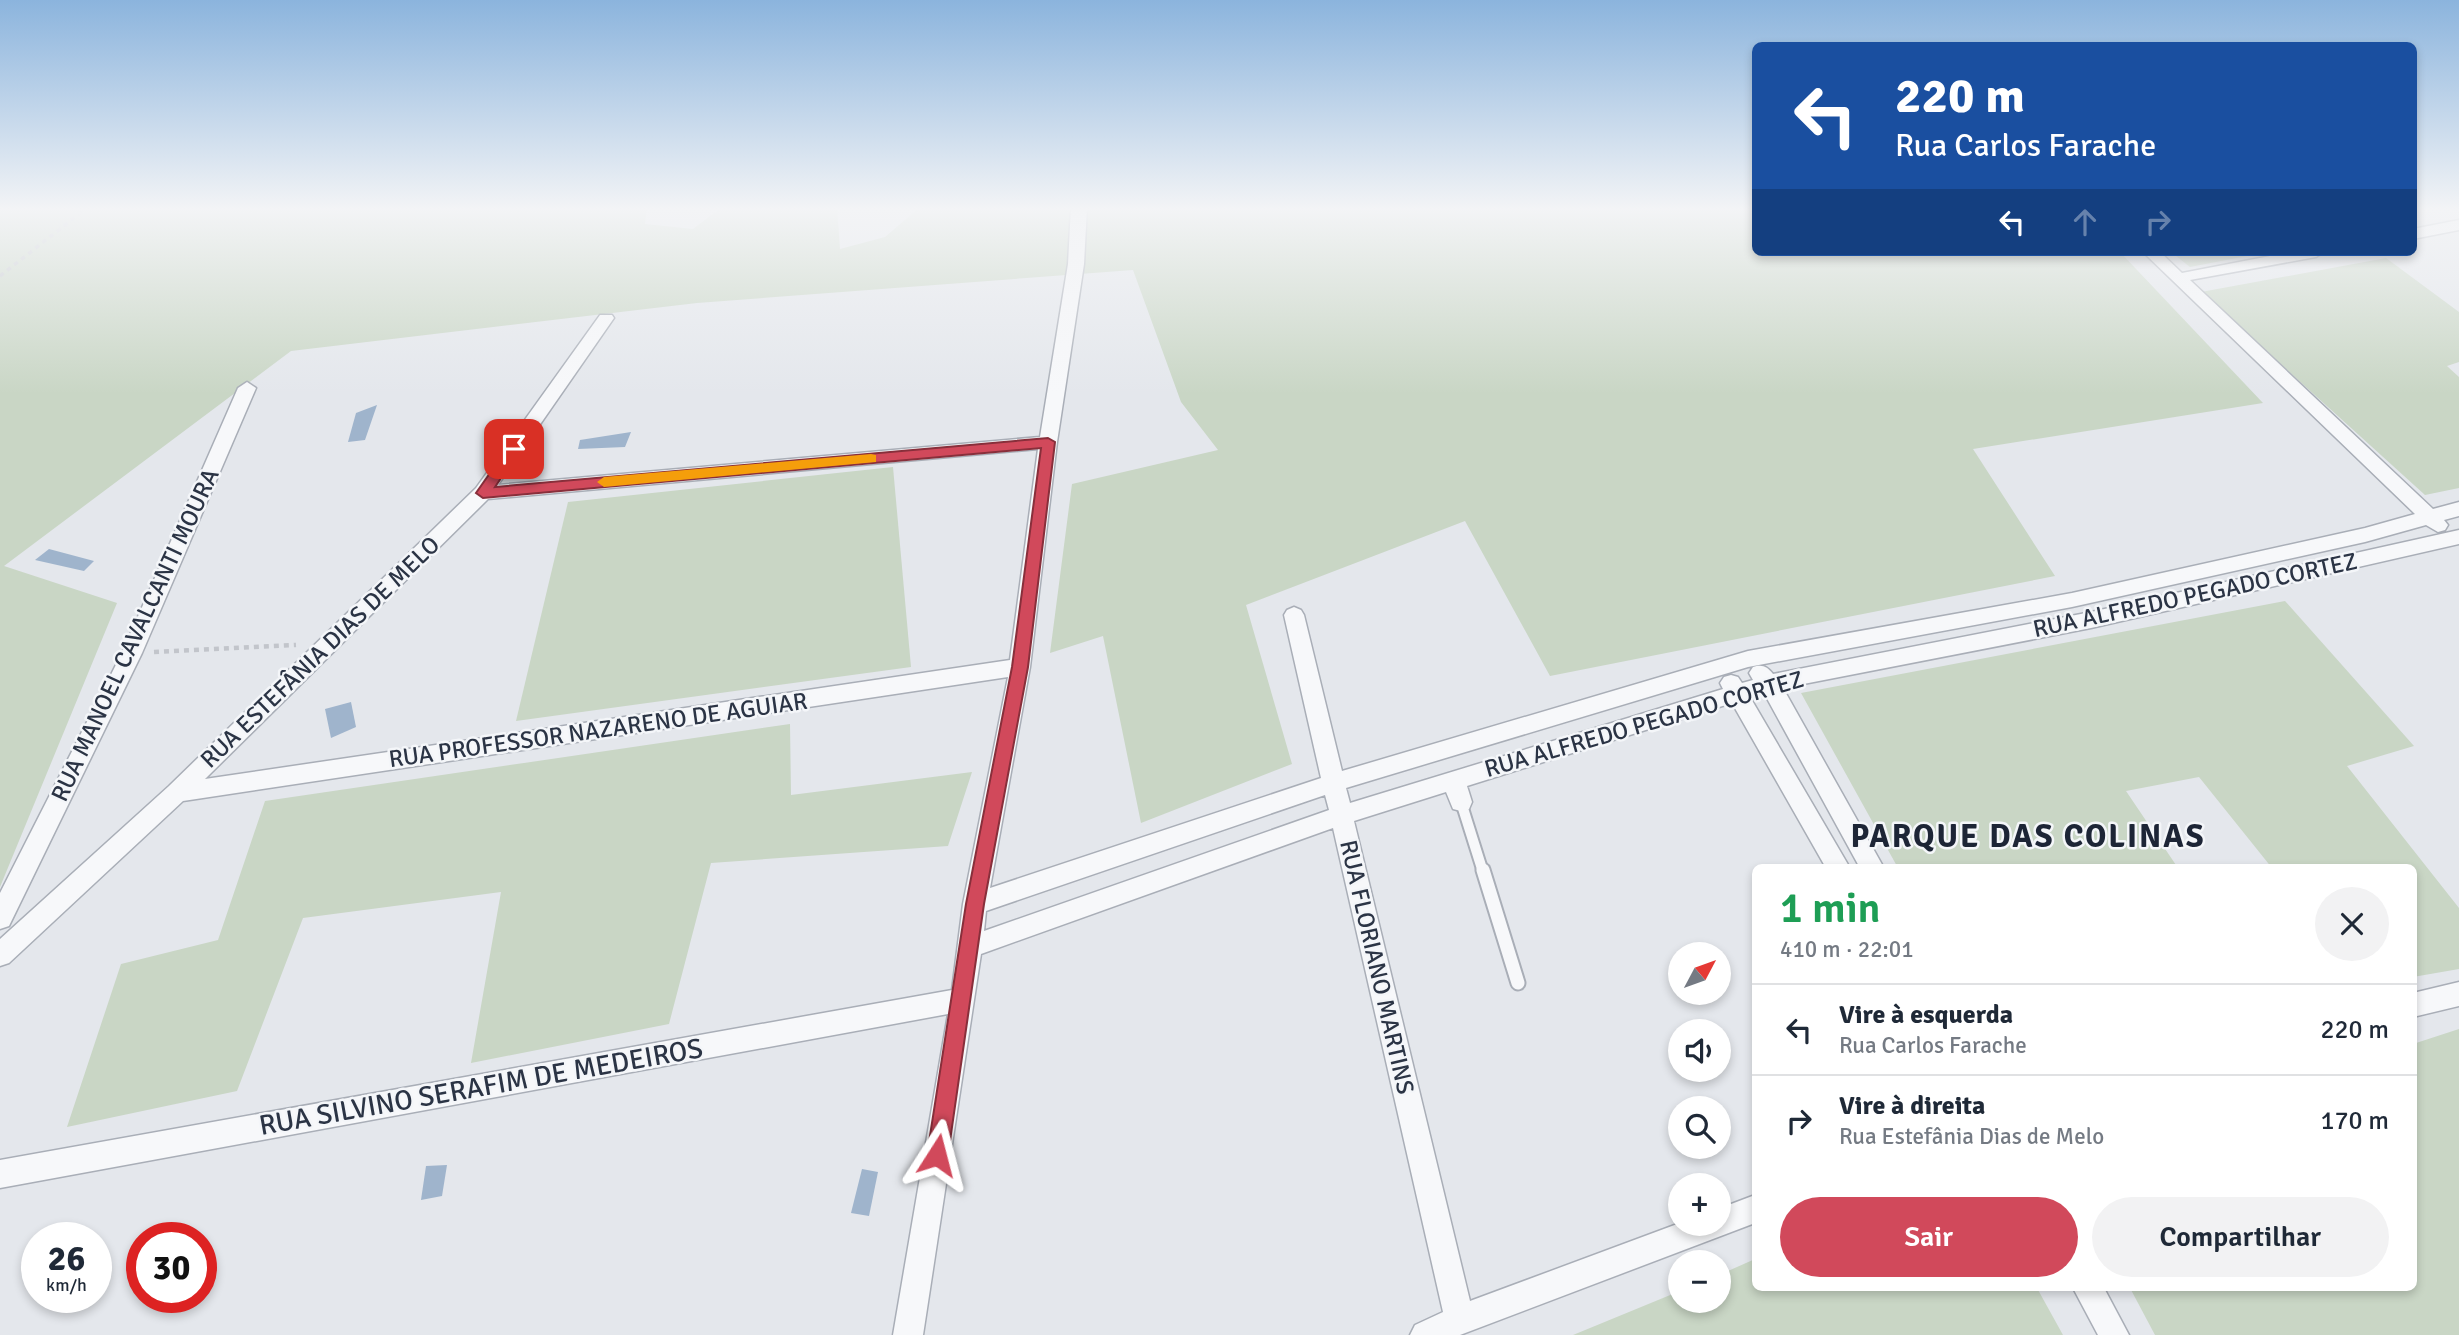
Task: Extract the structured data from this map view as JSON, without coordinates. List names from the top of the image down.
{
  "streets": {
    "street": [
      "RUA ALFREDO PEGADO CORTEZ",
      "RUA MANOEL CAVALCANTI MOURA",
      "RUA ESTEFÂNIA DIAS DE MELO",
      "RUA PROFESSOR NAZARENO DE AGUIAR",
      "RUA FLORIANO MARTINS",
      "RUA SILVINO SERAFIM DE MEDEIROS"
    ]
  },
  "crossings": [
    ["RUA ALFREDO PEGADO CORTEZ", "RUA FLORIANO MARTINS"],
    ["RUA ESTEFÂNIA DIAS DE MELO", "RUA PROFESSOR NAZARENO DE AGUIAR"]
  ],
  "districts": ["PARQUE DAS COLINAS"],
  "north": "top right",
  "page": {
    "turn": ["220 m", "Rua Carlos Farache"],
    "heading": ["1 min", "410 m · 22:01"],
    "map_buttons": ["+", "−"],
    "list": [
      {
        "name": "Vire à esquerda",
        "note": "Rua Carlos Farache",
        "value": "220 m"
      },
      {
        "name": "Vire à direita",
        "note": "Rua Estefânia Dias de Melo",
        "value": "170 m"
      }
    ],
    "buttons": ["Sair", "Compartilhar"],
    "speed": "26 km/h",
    "limit": "30"
  }
}
